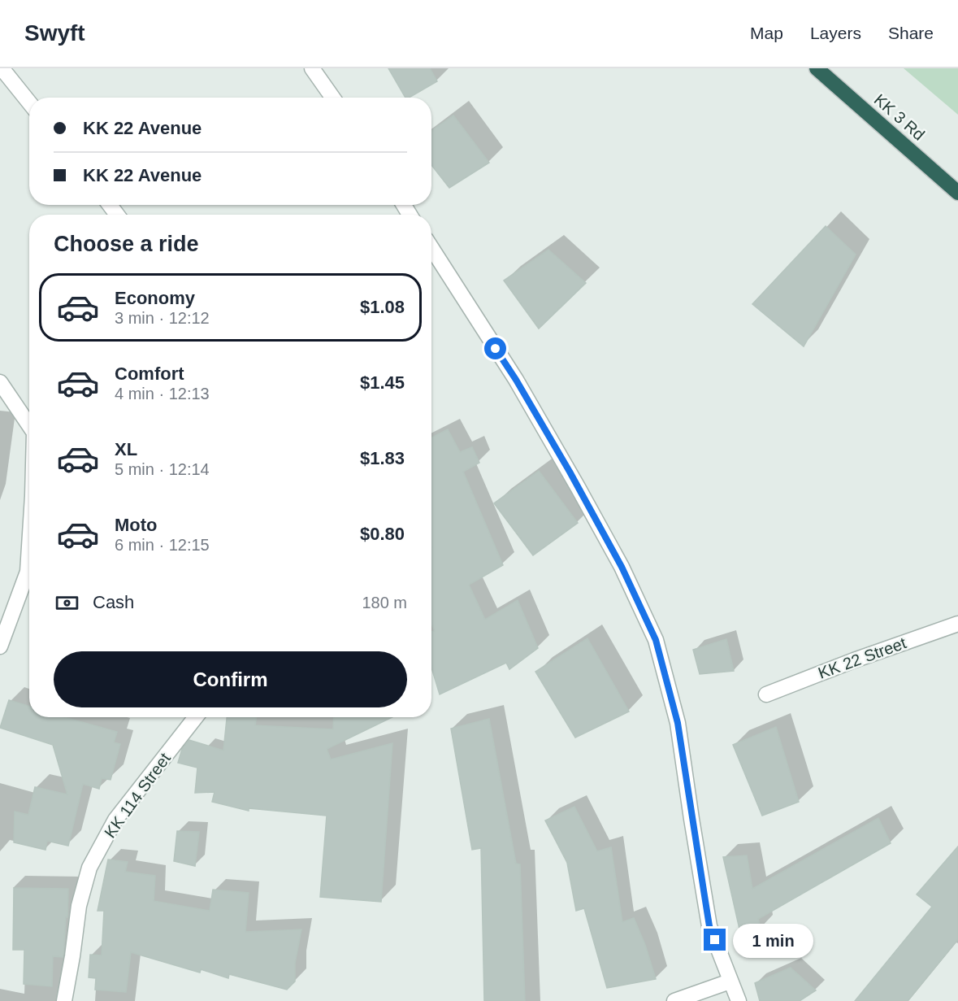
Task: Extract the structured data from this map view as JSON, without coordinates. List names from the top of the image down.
{
  "streets": {
    "highway": ["KK 3 Rd"],
    "street": ["KK 22 Street", "KK 114 Street"]
  },
  "page": {
    "header": "Swyft",
    "nav": ["Map", "Layers", "Share"],
    "banner": ["KK 22 Avenue", "KK 22 Avenue"],
    "heading": "Choose a ride",
    "list": [
      {
        "name": "Economy",
        "note": "3 min · 12:12",
        "value": "$1.08"
      },
      {
        "name": "Comfort",
        "note": "4 min · 12:13",
        "value": "$1.45"
      },
      {
        "name": "XL",
        "note": "5 min · 12:14",
        "value": "$1.83"
      },
      {
        "name": "Moto",
        "note": "6 min · 12:15",
        "value": "$0.80"
      }
    ],
    "pay": ["Cash", "180 m"],
    "buttons": "Confirm",
    "bubble": "1 min"
  }
}
